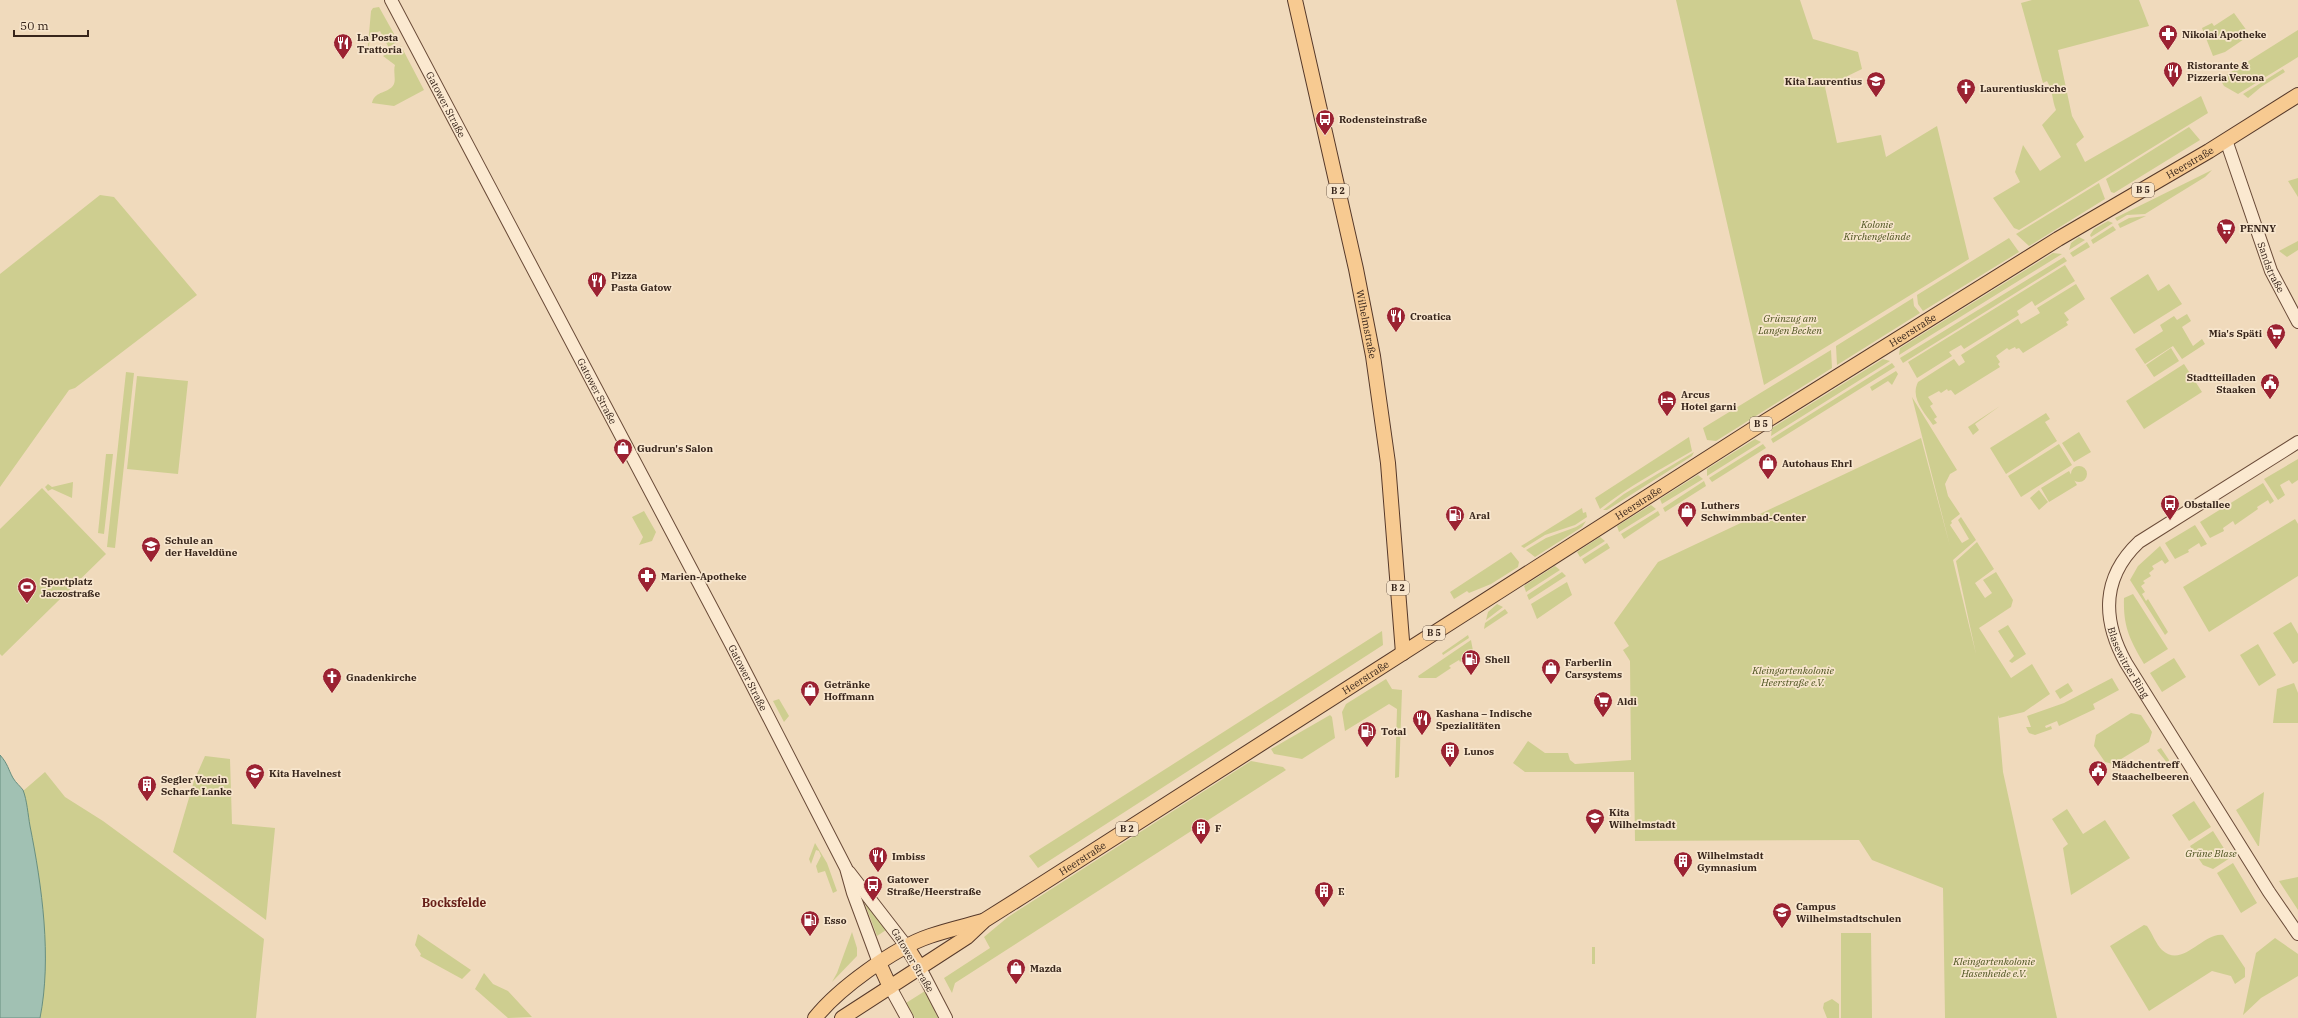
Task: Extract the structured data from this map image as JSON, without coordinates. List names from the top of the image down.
{
  "streets": {
    "main road": [
      "Gatower Straße",
      "Heerstraße",
      "B 5",
      "B 2",
      "Sandstraße",
      "Wilhelmstraße",
      "Blasewitzer Ring"
    ]
  },
  "crossings": [
    ["Gatower Straße", "Heerstraße"],
    ["Heerstraße", "Sandstraße"],
    ["Heerstraße", "Wilhelmstraße"]
  ],
  "districts": ["Bocksfelde"],
  "parks": [
    "Kolonie Kirchengelände",
    "Grünzug am Langen Becken",
    "Kleingartenkolonie Heerstraße e.V.",
    "Grüne Blase",
    "Kleingartenkolonie Hasenheide e.V."
  ],
  "places": {
    "pharmacy": ["Nikolai Apotheke", "Marien-Apotheke"],
    "restaurant": [
      "La Posta Trattoria",
      "Ristorante & Pizzeria Verona",
      "Pizza Pasta Gatow",
      "Croatica",
      "Kashana – Indische Spezialitäten",
      "Imbiss"
    ],
    "school or university": [
      "Kita Laurentius",
      "Schule an der Haveldüne",
      "Kita Havelnest",
      "Kita Wilhelmstadt",
      "Campus Wilhelmstadtschulen"
    ],
    "church": ["Laurentiuskirche", "Gnadenkirche"],
    "bus stop": ["Rodensteinstraße", "Obstallee", "Gatower Straße/Heerstraße"],
    "supermarket": ["PENNY", "Mia's Späti", "Aldi"],
    "public building": ["Stadtteilladen Staaken", "Mädchentreff Staachelbeeren"],
    "hotel": ["Arcus Hotel garni"],
    "shop": [
      "Gudrun's Salon",
      "Autohaus Ehrl",
      "Luthers Schwimmbad-Center",
      "Farberlin Carsystems",
      "Getränke Hoffmann",
      "Mazda"
    ],
    "fuel station": [
      "Aral",
      "Shell",
      "Total",
      "Esso"
    ],
    "sports": ["Sportplatz Jaczostraße"],
    "building": [
      "Lunos",
      "Segler Verein Scharfe Lanke",
      "F",
      "Wilhelmstadt Gymnasium",
      "E"
    ]
  },
  "scale_bar": "50 m"
}
